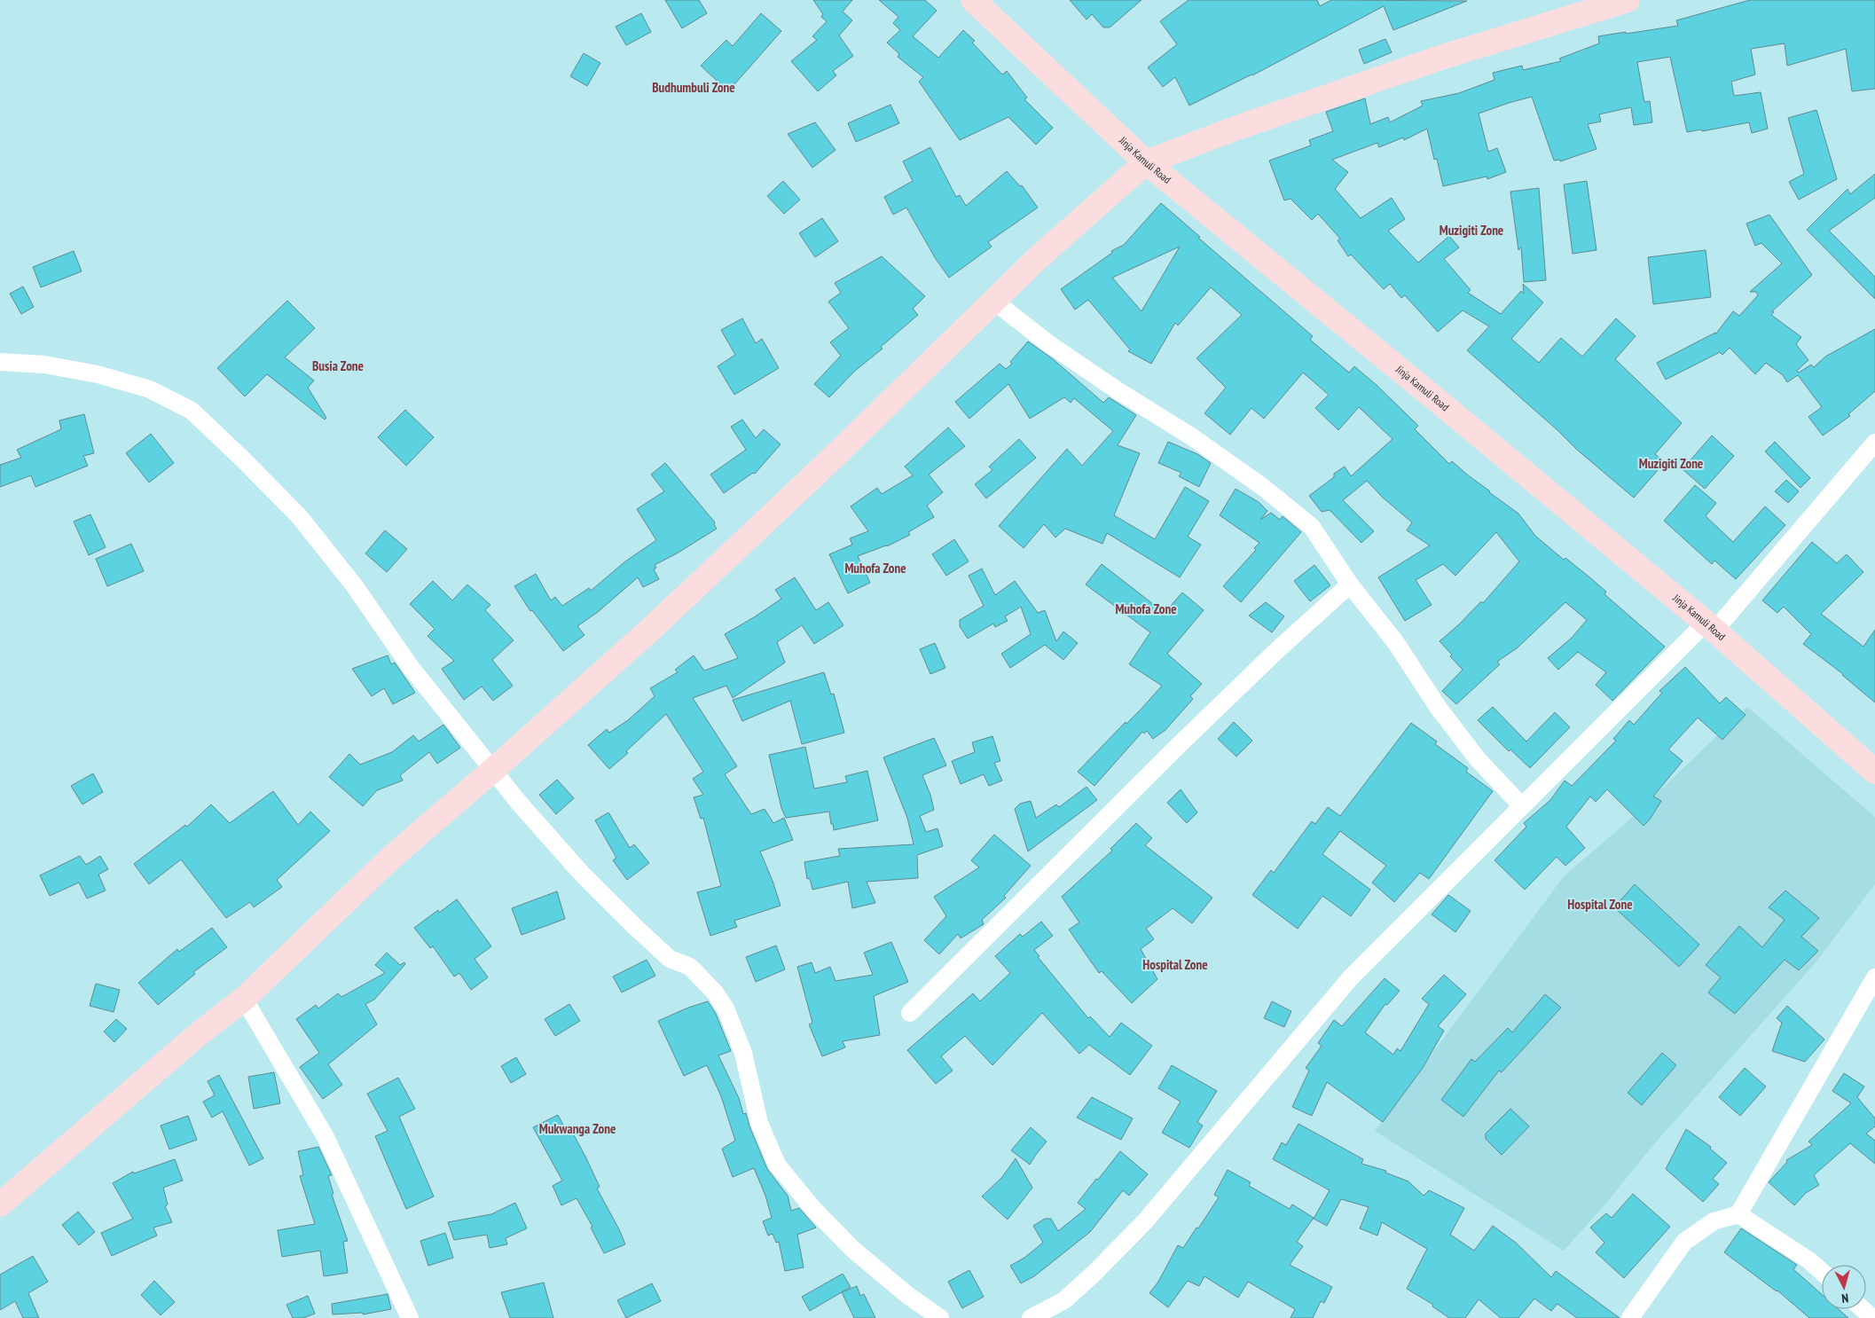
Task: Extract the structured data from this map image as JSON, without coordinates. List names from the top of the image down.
{
  "streets": {
    "main road": ["Jinja Kamuli Road"]
  },
  "districts": [
    "Budhumbuli Zone",
    "Muzigiti Zone",
    "Busia Zone",
    "Muzigiti Zone",
    "Muhofa Zone",
    "Muhofa Zone",
    "Hospital Zone",
    "Hospital Zone",
    "Mukwanga Zone"
  ],
  "north": "bottom"
}
